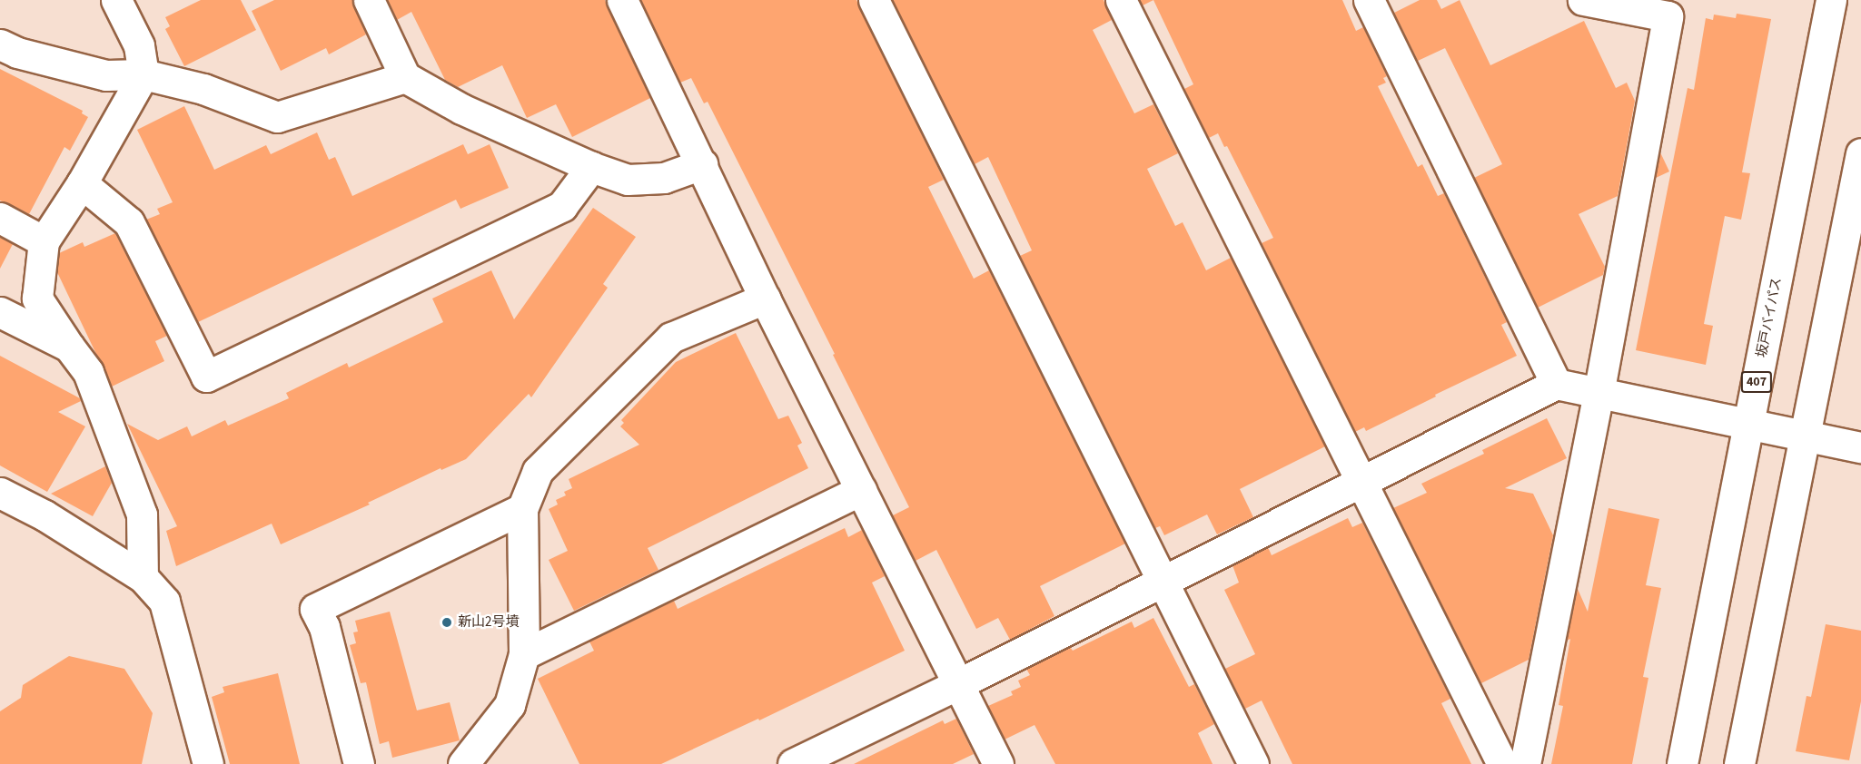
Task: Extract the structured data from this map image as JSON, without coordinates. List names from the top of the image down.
{
  "streets": {
    "main road": ["坂戸バイパス", "407"]
  },
  "places": ["新山2号墳"]
}
